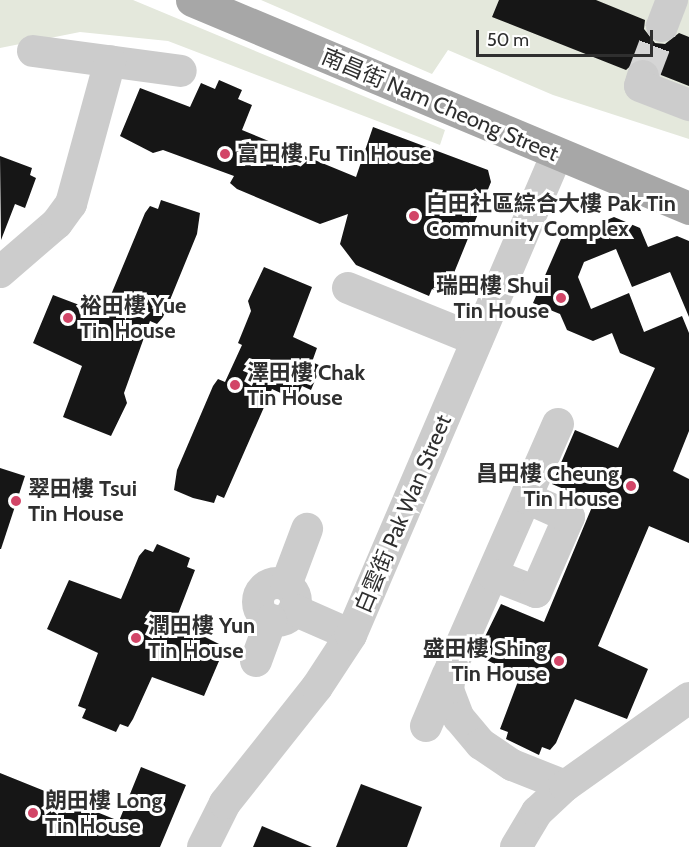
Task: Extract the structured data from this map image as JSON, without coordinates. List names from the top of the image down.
{
  "streets": {
    "main road": ["南昌街 Nam Cheong Street"],
    "street": ["白雲街 Pak Wan Street"]
  },
  "crossings": [
    ["南昌街 Nam Cheong Street", "白雲街 Pak Wan Street"]
  ],
  "places": [
    "富田樓 Fu Tin House",
    "白田社區綜合大樓 Pak Tin Community Complex",
    "瑞田樓 Shui Tin House",
    "裕田樓 Yue Tin House",
    "澤田樓 Chak Tin House",
    "昌田樓 Cheung Tin House",
    "翠田樓 Tsui Tin House",
    "潤田樓 Yun Tin House",
    "盛田樓 Shing Tin House",
    "朗田樓 Long Tin House"
  ],
  "scale_bar": "50 m"
}
